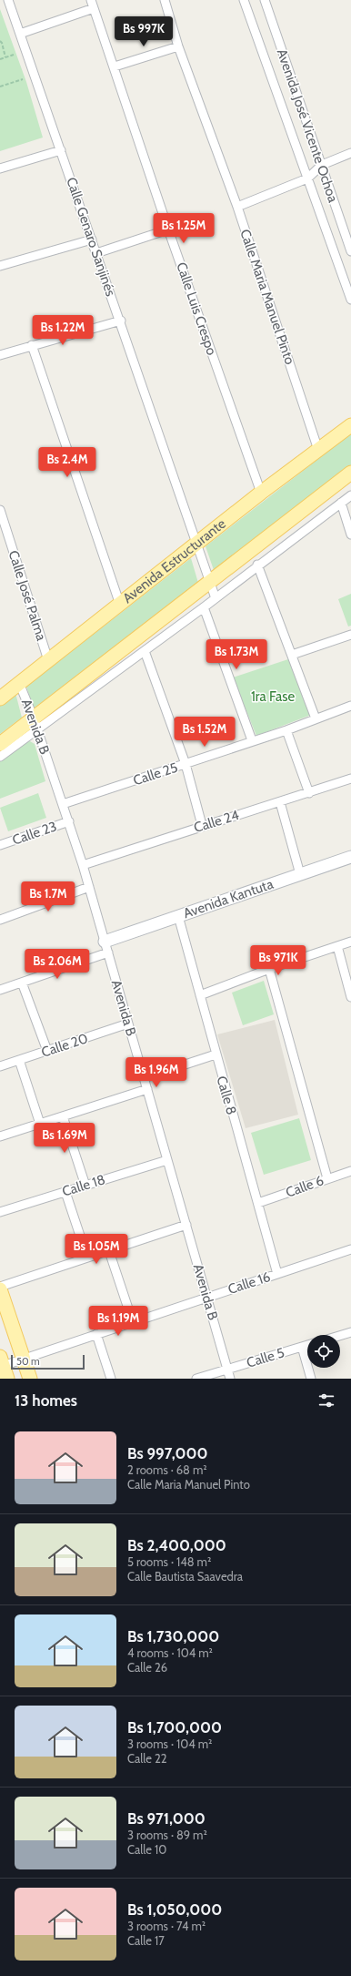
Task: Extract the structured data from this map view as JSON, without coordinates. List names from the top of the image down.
{
  "streets": {
    "main road": ["Avenida Estructurante"],
    "street": [
      "Avenida José Vicente Ochoa",
      "Calle Genaro Sanjinés",
      "Calle Maria Manuel Pinto",
      "Calle Luis Crespo",
      "Calle José Palma",
      "Avenida B",
      "Calle 25",
      "Calle 24",
      "Calle 23",
      "Avenida Kantuta",
      "Calle 20",
      "Calle 8",
      "Calle 18",
      "Calle 6",
      "Calle 16",
      "Calle 5"
    ]
  },
  "crossings": [
    ["Calle Genaro Sanjinés", "Avenida Estructurante"],
    ["Calle Maria Manuel Pinto", "Avenida Estructurante"],
    ["Calle Luis Crespo", "Avenida Estructurante"],
    ["Avenida Estructurante", "Calle José Palma"],
    ["Avenida Estructurante", "Avenida B"],
    ["Avenida B", "Calle 25"],
    ["Avenida B", "Calle 24"],
    ["Avenida B", "Calle 23"],
    ["Avenida B", "Avenida Kantuta"],
    ["Avenida B", "Calle 20"],
    ["Avenida B", "Calle 18"],
    ["Avenida B", "Calle 16"],
    ["Avenida B", "Calle 5"],
    ["Avenida Kantuta", "Calle 8"],
    ["Calle 8", "Calle 6"],
    ["Calle 8", "Calle 16"]
  ],
  "parks": ["1ra Fase"],
  "scale_bar": "50 m",
  "page": {
    "price": [
      "Bs 997K",
      "Bs 1.25M",
      "Bs 1.22M",
      "Bs 2.4M",
      "Bs 1.73M",
      "Bs 1.52M",
      "Bs 1.7M",
      "Bs 971K",
      "Bs 2.06M",
      "Bs 1.96M",
      "Bs 1.69M",
      "Bs 1.05M",
      "Bs 1.19M"
    ],
    "scale": "50 m",
    "heading": "13 homes",
    "list": [
      {
        "name": "Bs 997,000",
        "note": "2 rooms · 68 m² · Calle Maria Manuel Pinto"
      },
      {
        "name": "Bs 2,400,000",
        "note": "5 rooms · 148 m² · Calle Bautista Saavedra"
      },
      {
        "name": "Bs 1,730,000",
        "note": "4 rooms · 104 m² · Calle 26"
      },
      {
        "name": "Bs 1,700,000",
        "note": "3 rooms · 104 m² · Calle 22"
      },
      {
        "name": "Bs 971,000",
        "note": "3 rooms · 89 m² · Calle 10"
      },
      {
        "name": "Bs 1,050,000",
        "note": "3 rooms · 74 m² · Calle 17"
      }
    ]
  }
}
